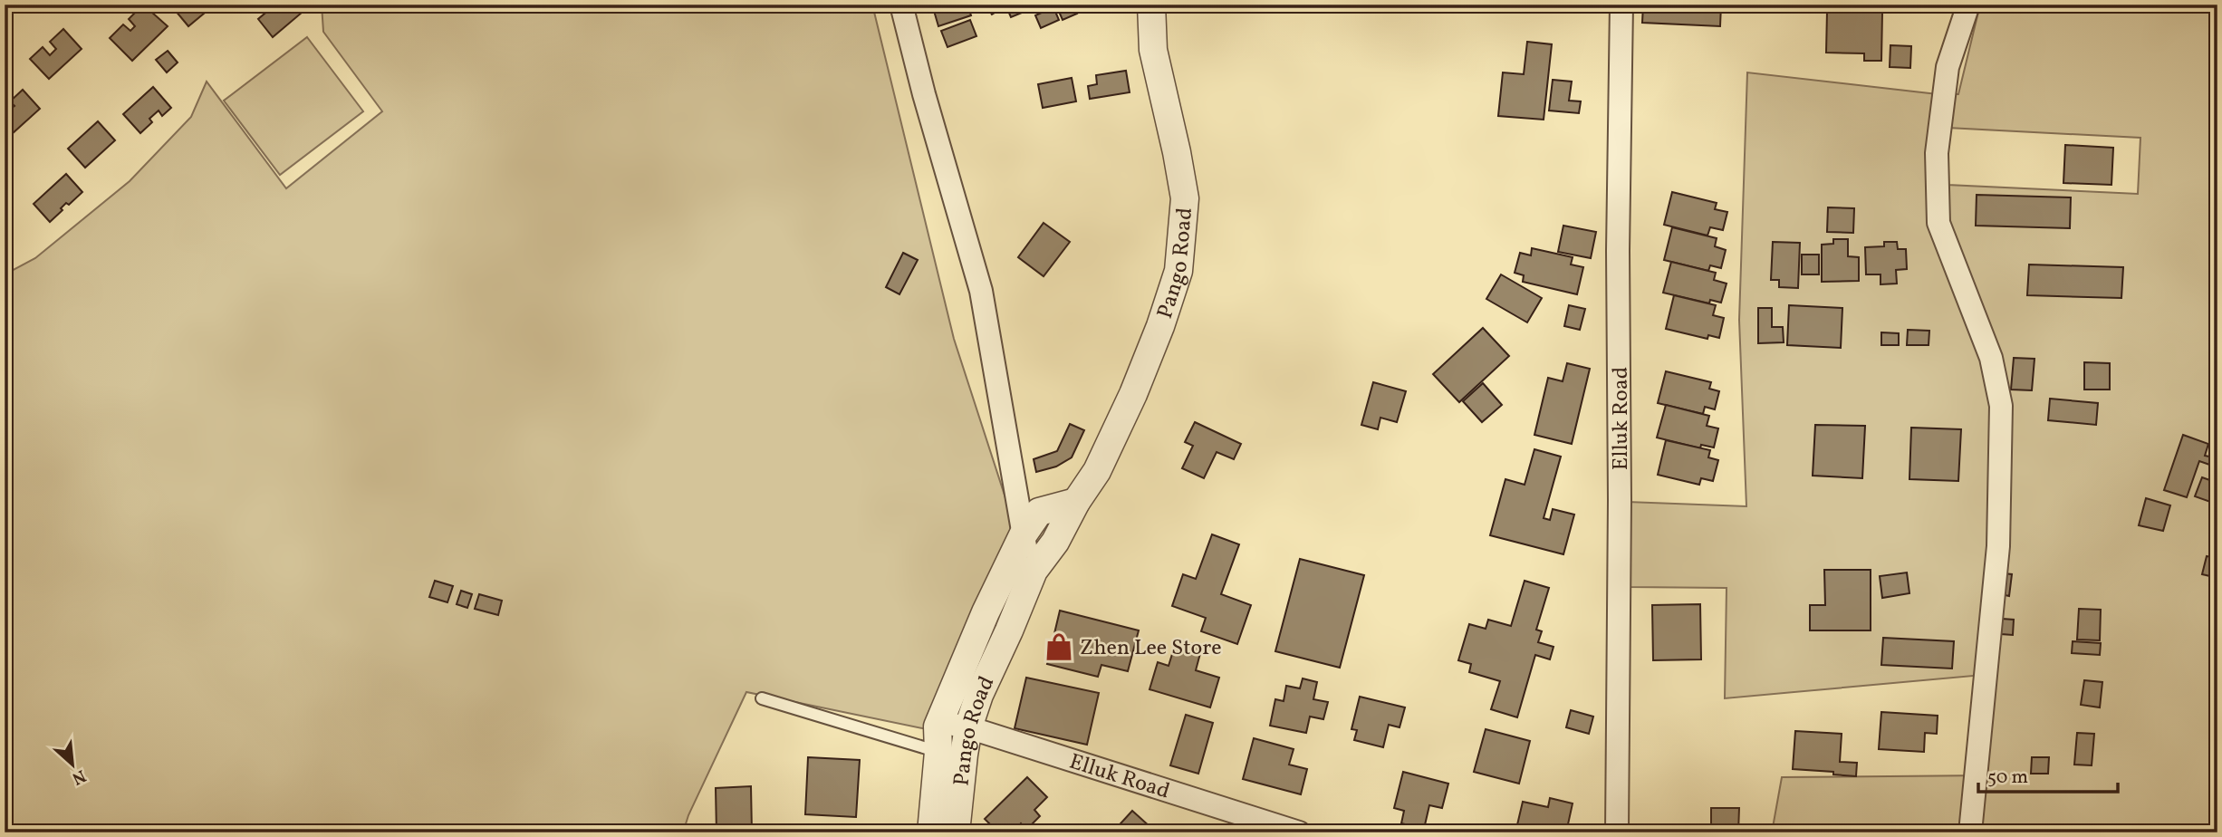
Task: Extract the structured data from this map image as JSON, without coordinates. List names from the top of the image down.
{
  "streets": {
    "street": ["Pango Road", "Elluk Road"]
  },
  "crossings": [
    ["Pango Road", "Elluk Road"]
  ],
  "places": {
    "shop": ["Zhen Lee Store"]
  },
  "scale_bar": "50 m",
  "north": "bottom right"
}
